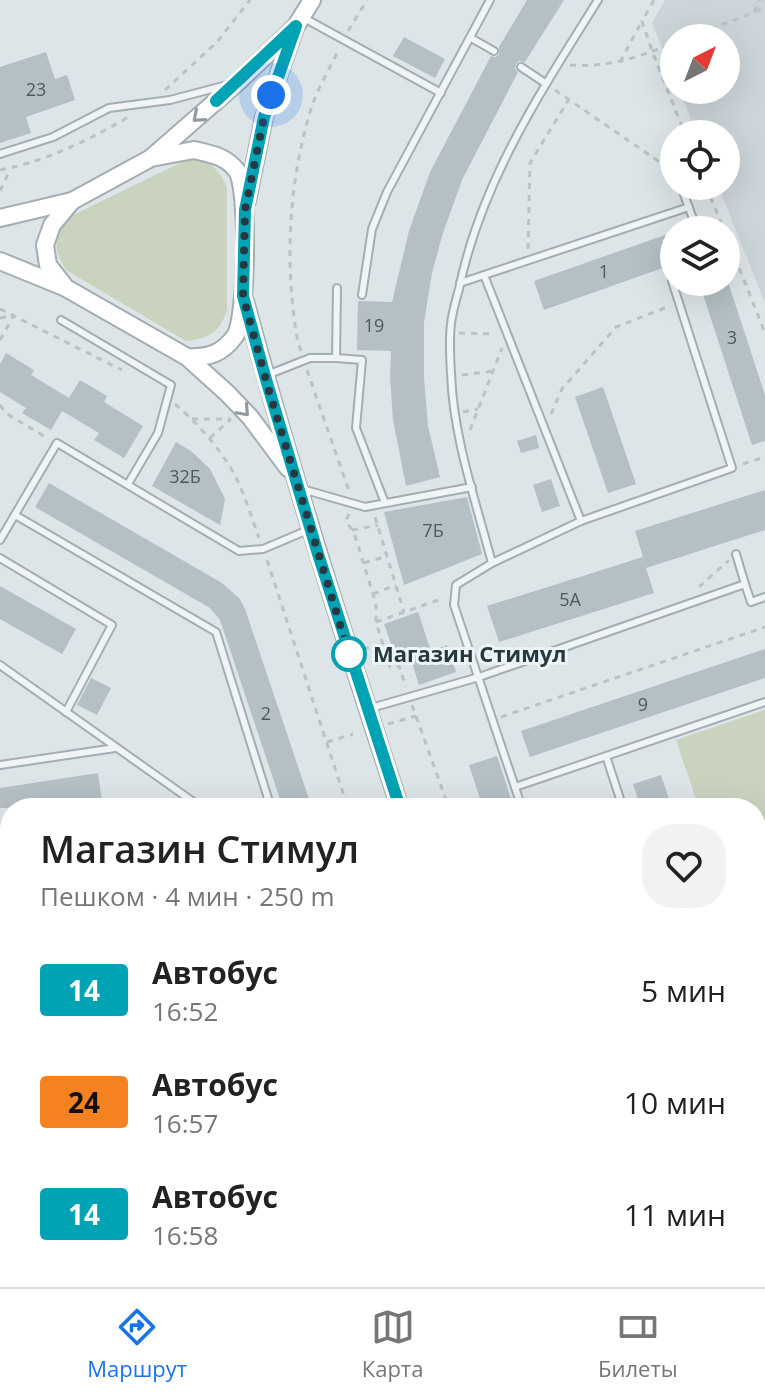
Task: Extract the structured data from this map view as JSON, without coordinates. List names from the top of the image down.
{
  "places": ["Магазин Стимул"],
  "lines": ["bus line 14"],
  "house_numbers": [
    "23",
    "1",
    "19",
    "3",
    "32Б",
    "7Б",
    "5А",
    "9",
    "2"
  ],
  "north": "top right",
  "page": {
    "heading": ["Магазин Стимул", "Пешком · 4 мин · 250 m"],
    "list": [
      {
        "mark": "14",
        "name": "Автобус",
        "note": "16:52",
        "value": "5 мин"
      },
      {
        "mark": "24",
        "name": "Автобус",
        "note": "16:57",
        "value": "10 мин"
      },
      {
        "mark": "14",
        "name": "Автобус",
        "note": "16:58",
        "value": "11 мин"
      }
    ],
    "tabs": ["Маршрут", "Карта", "Билеты"]
  }
}
